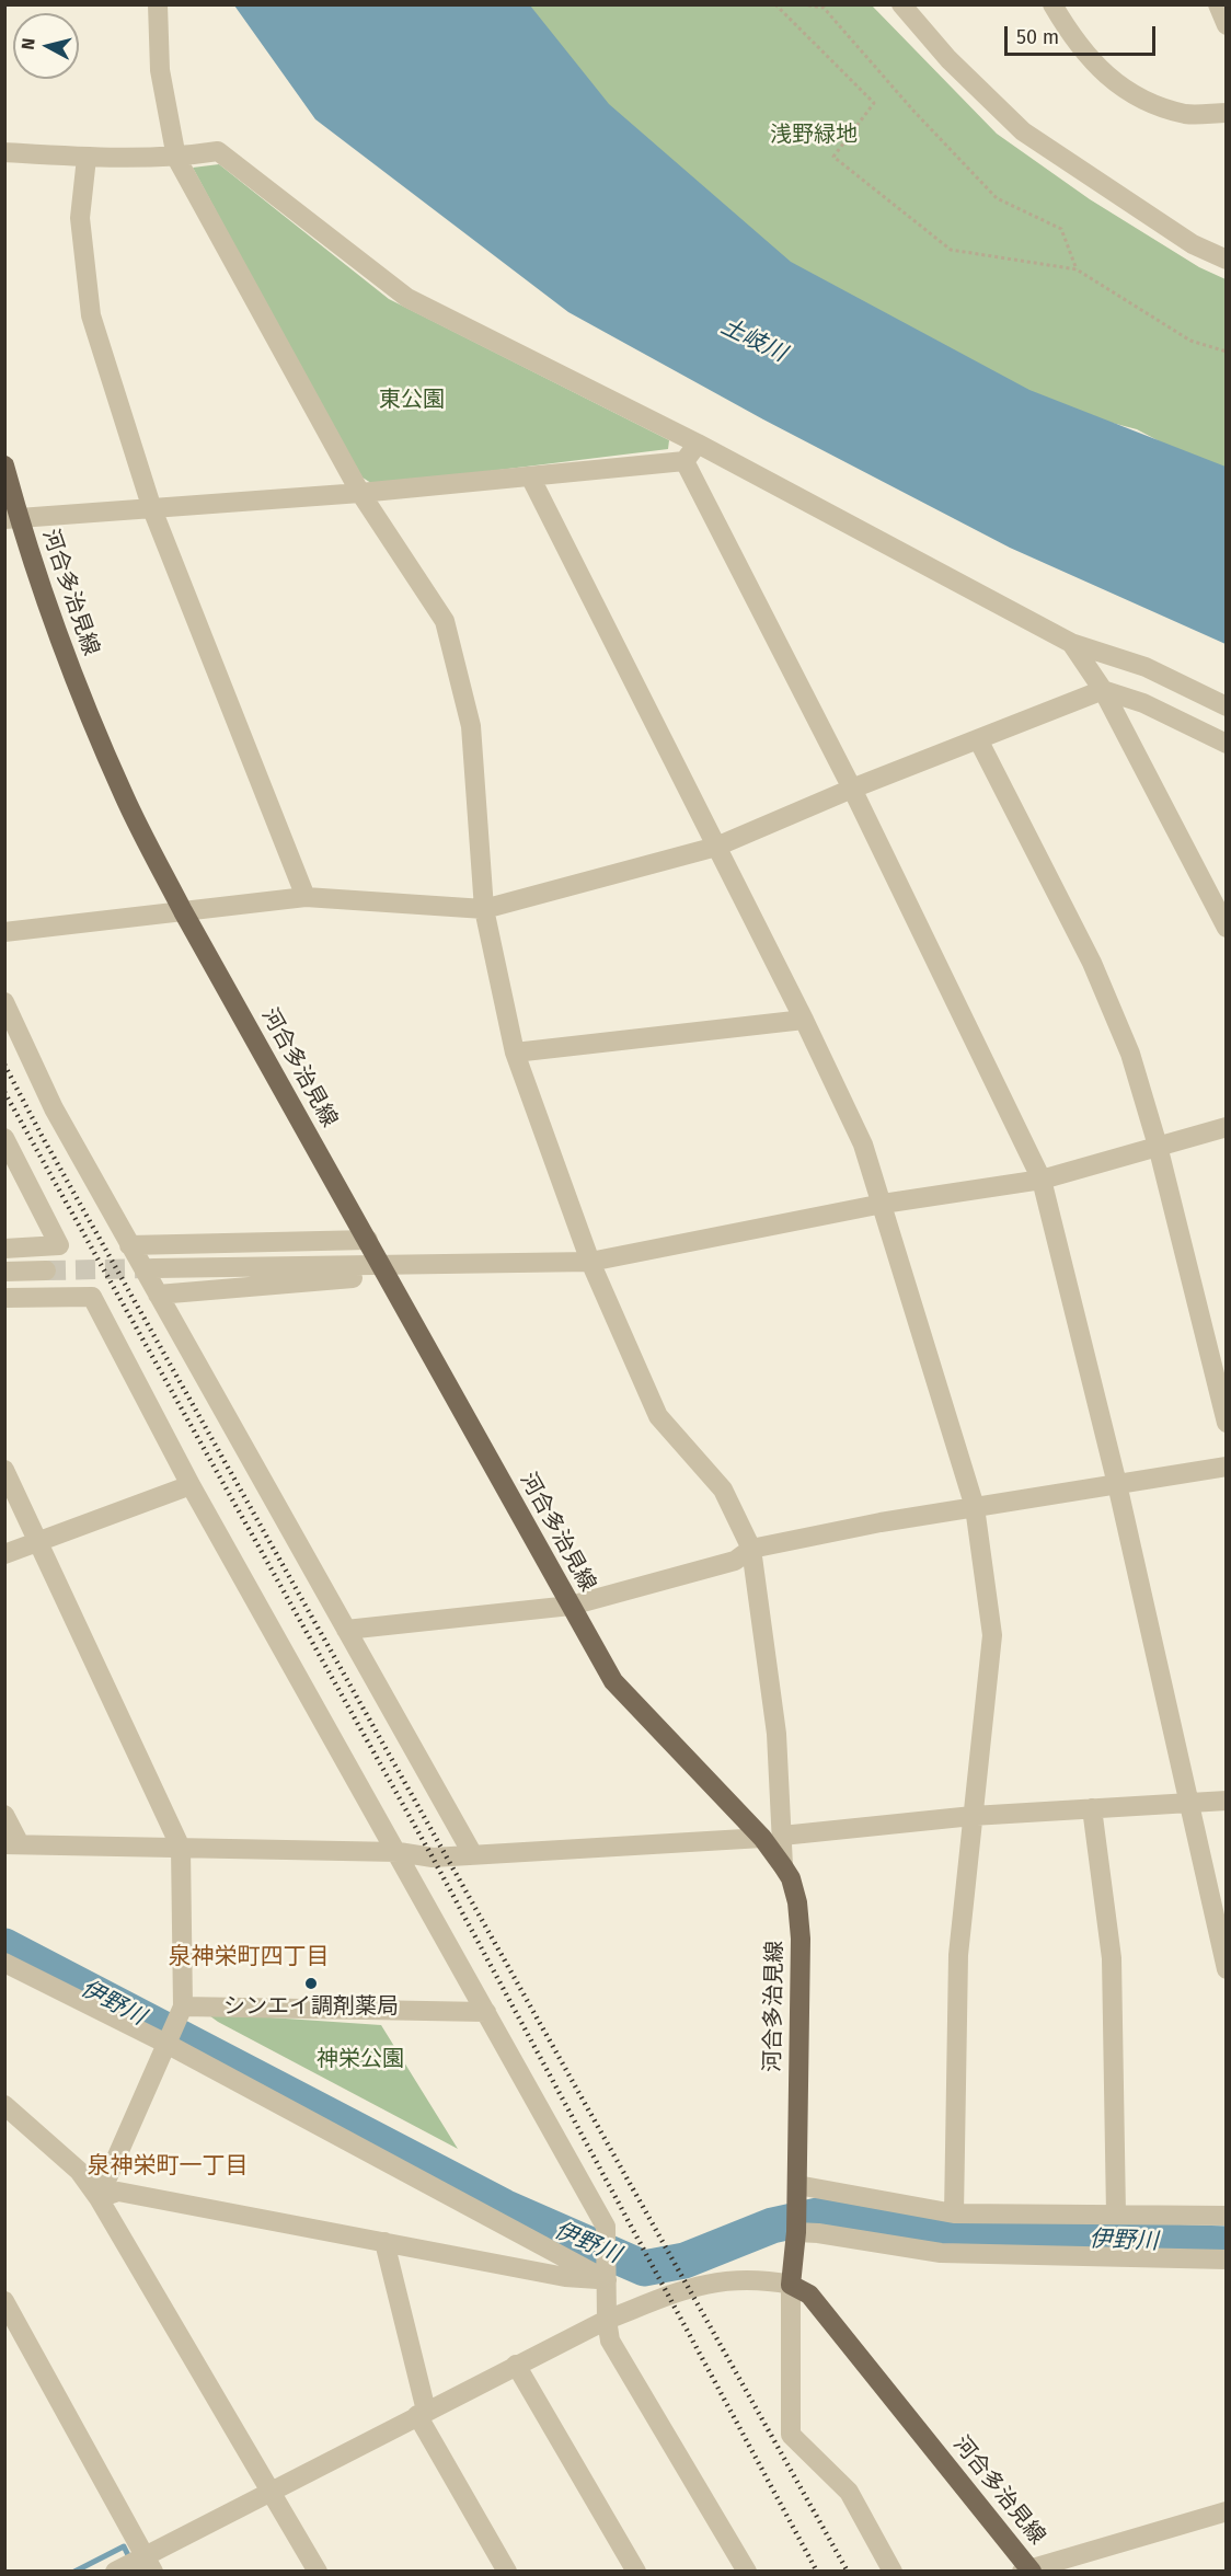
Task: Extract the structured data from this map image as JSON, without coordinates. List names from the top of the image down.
{
  "streets": {
    "main road": ["河合多治見線"]
  },
  "districts": ["泉神栄町四丁目", "泉神栄町一丁目"],
  "water": ["土岐川", "伊野川"],
  "parks": ["浅野緑地", "東公園", "神栄公園"],
  "places": ["シンエイ調剤薬局"],
  "scale_bar": "50 m",
  "north": "left"
}
